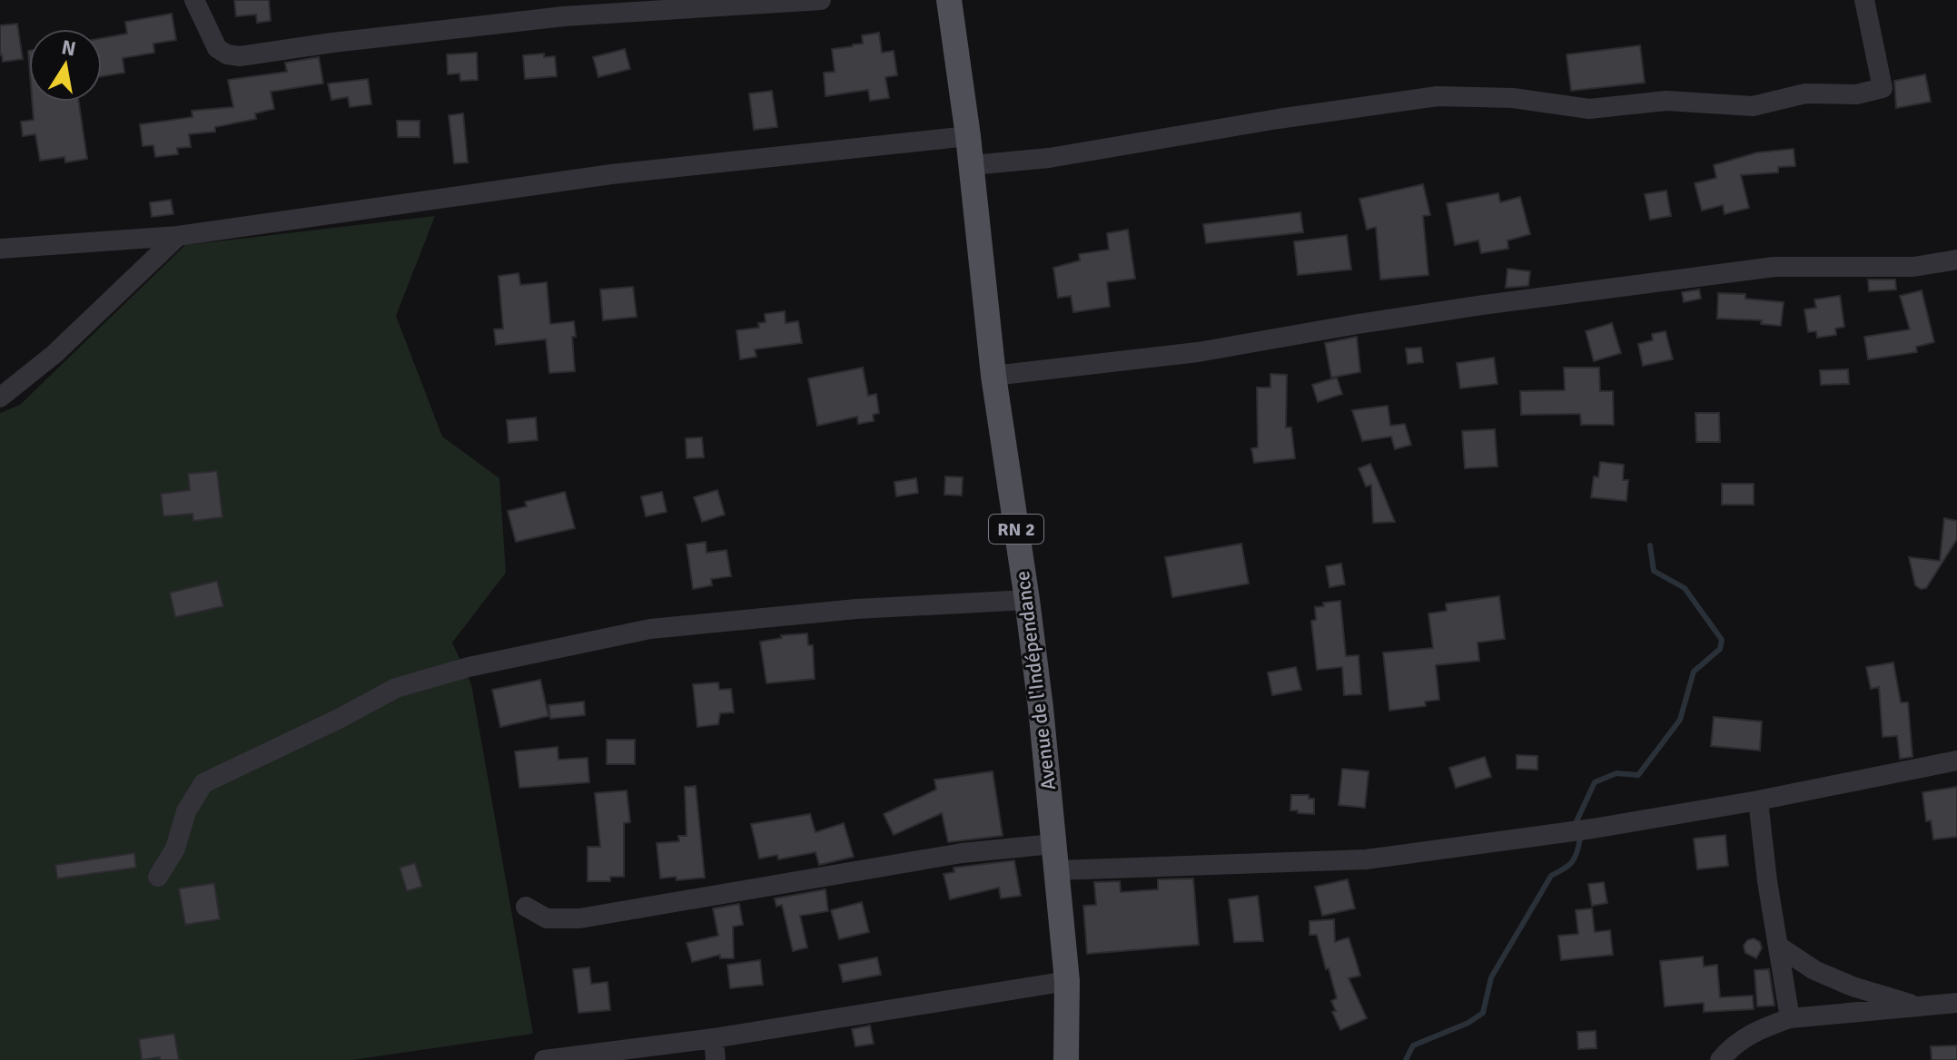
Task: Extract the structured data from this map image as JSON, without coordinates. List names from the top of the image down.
{
  "streets": {
    "main road": ["RN 2", "Avenue de l'Indépendance"]
  },
  "north": "top"
}
